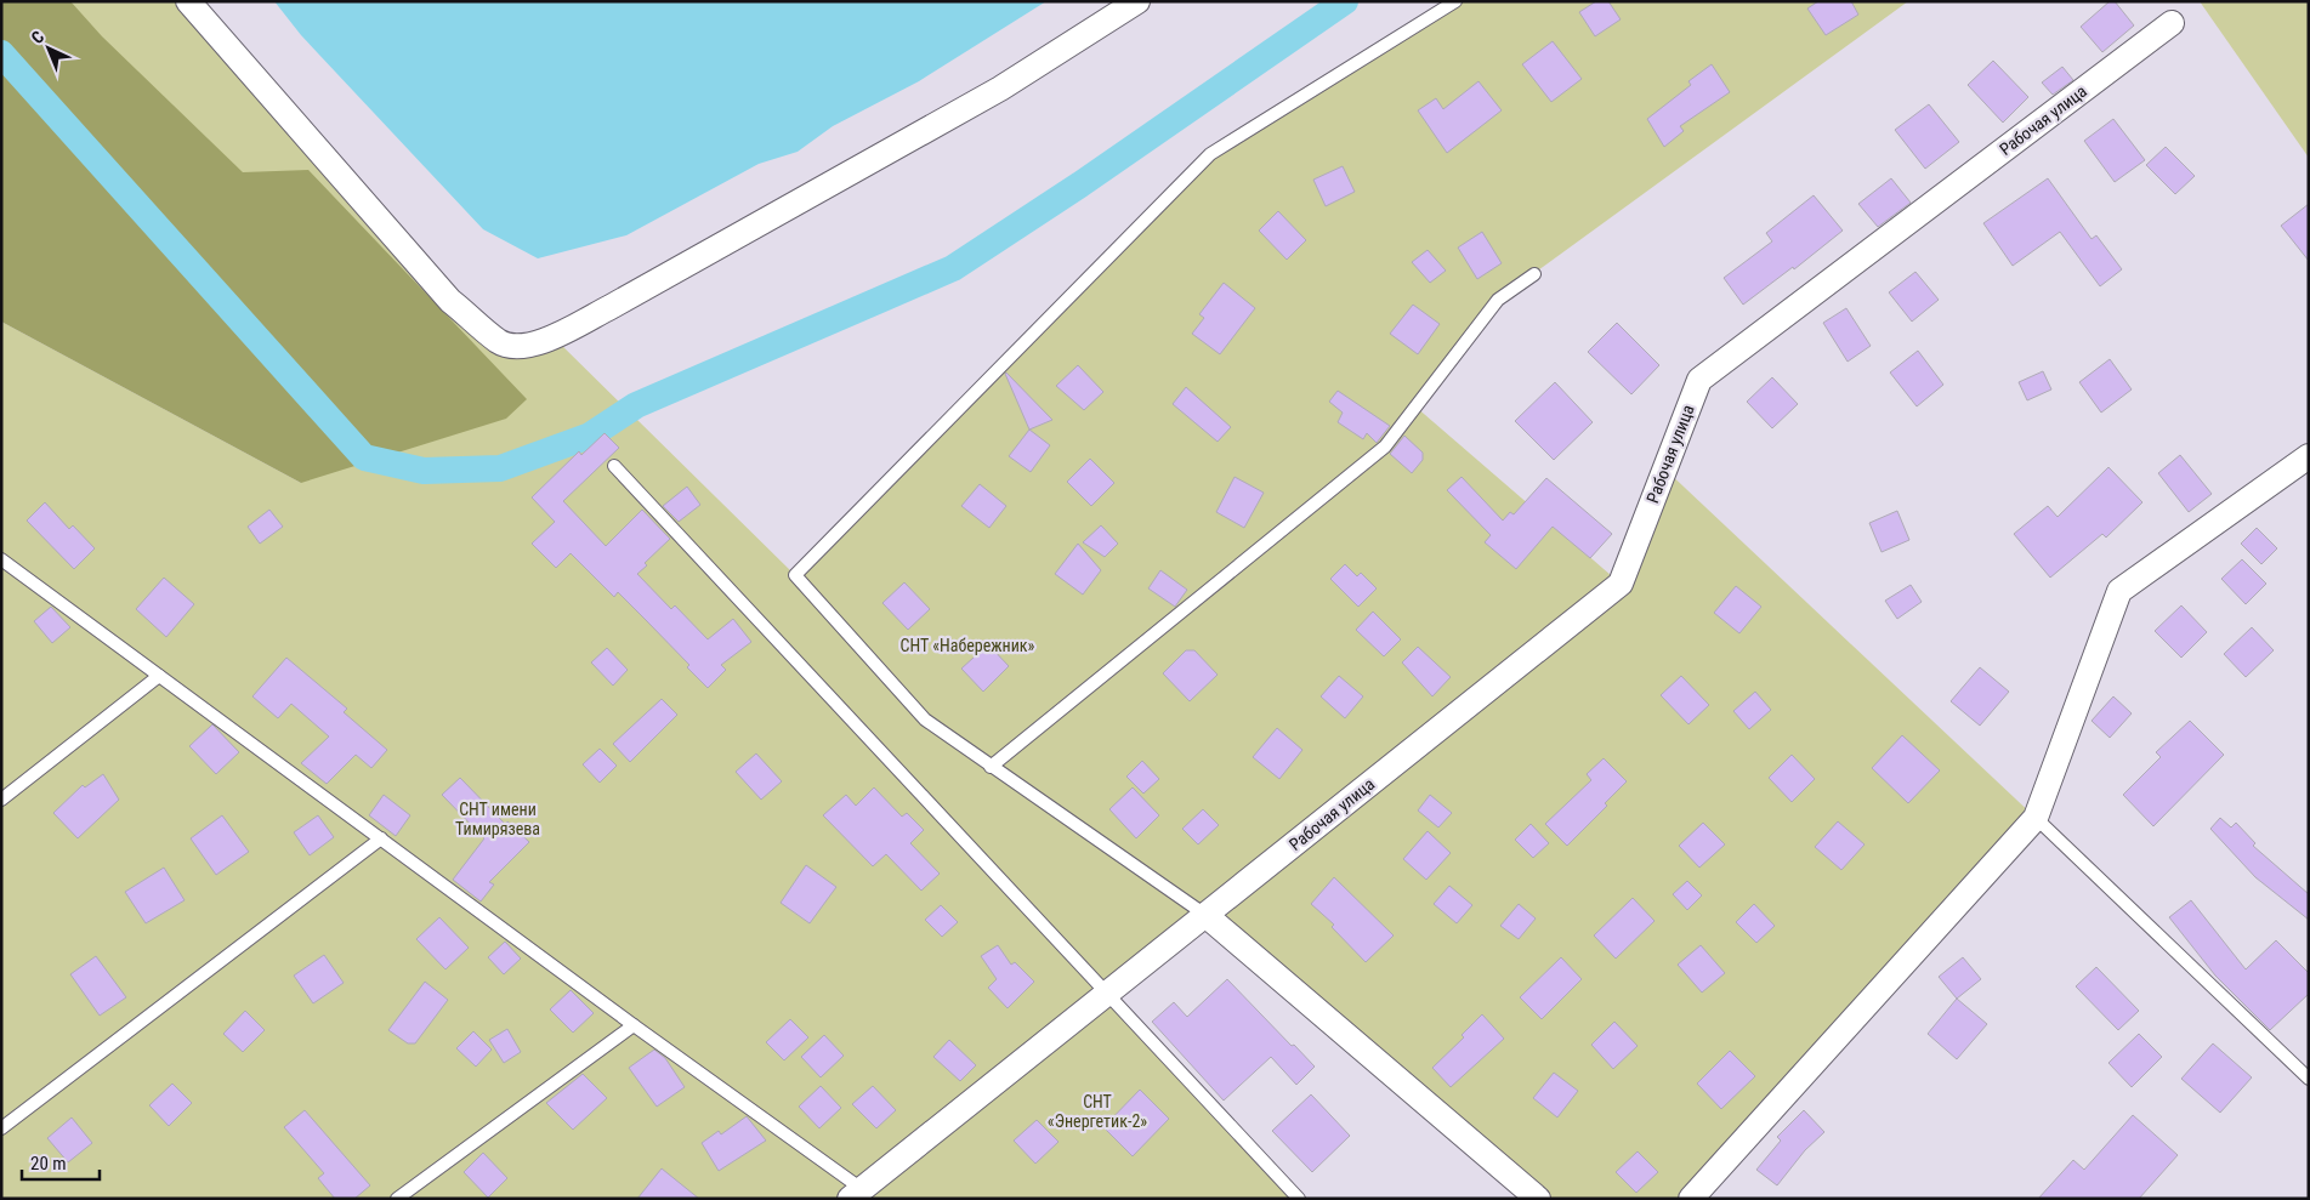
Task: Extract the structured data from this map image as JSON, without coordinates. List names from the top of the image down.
{
  "streets": {
    "street": ["Рабочая улица"]
  },
  "parks": ["СНТ «Набережник»", "СНТ имени Тимирязева", "СНТ «Энергетик-2»"],
  "scale_bar": "20 m",
  "north": "top left"
}
